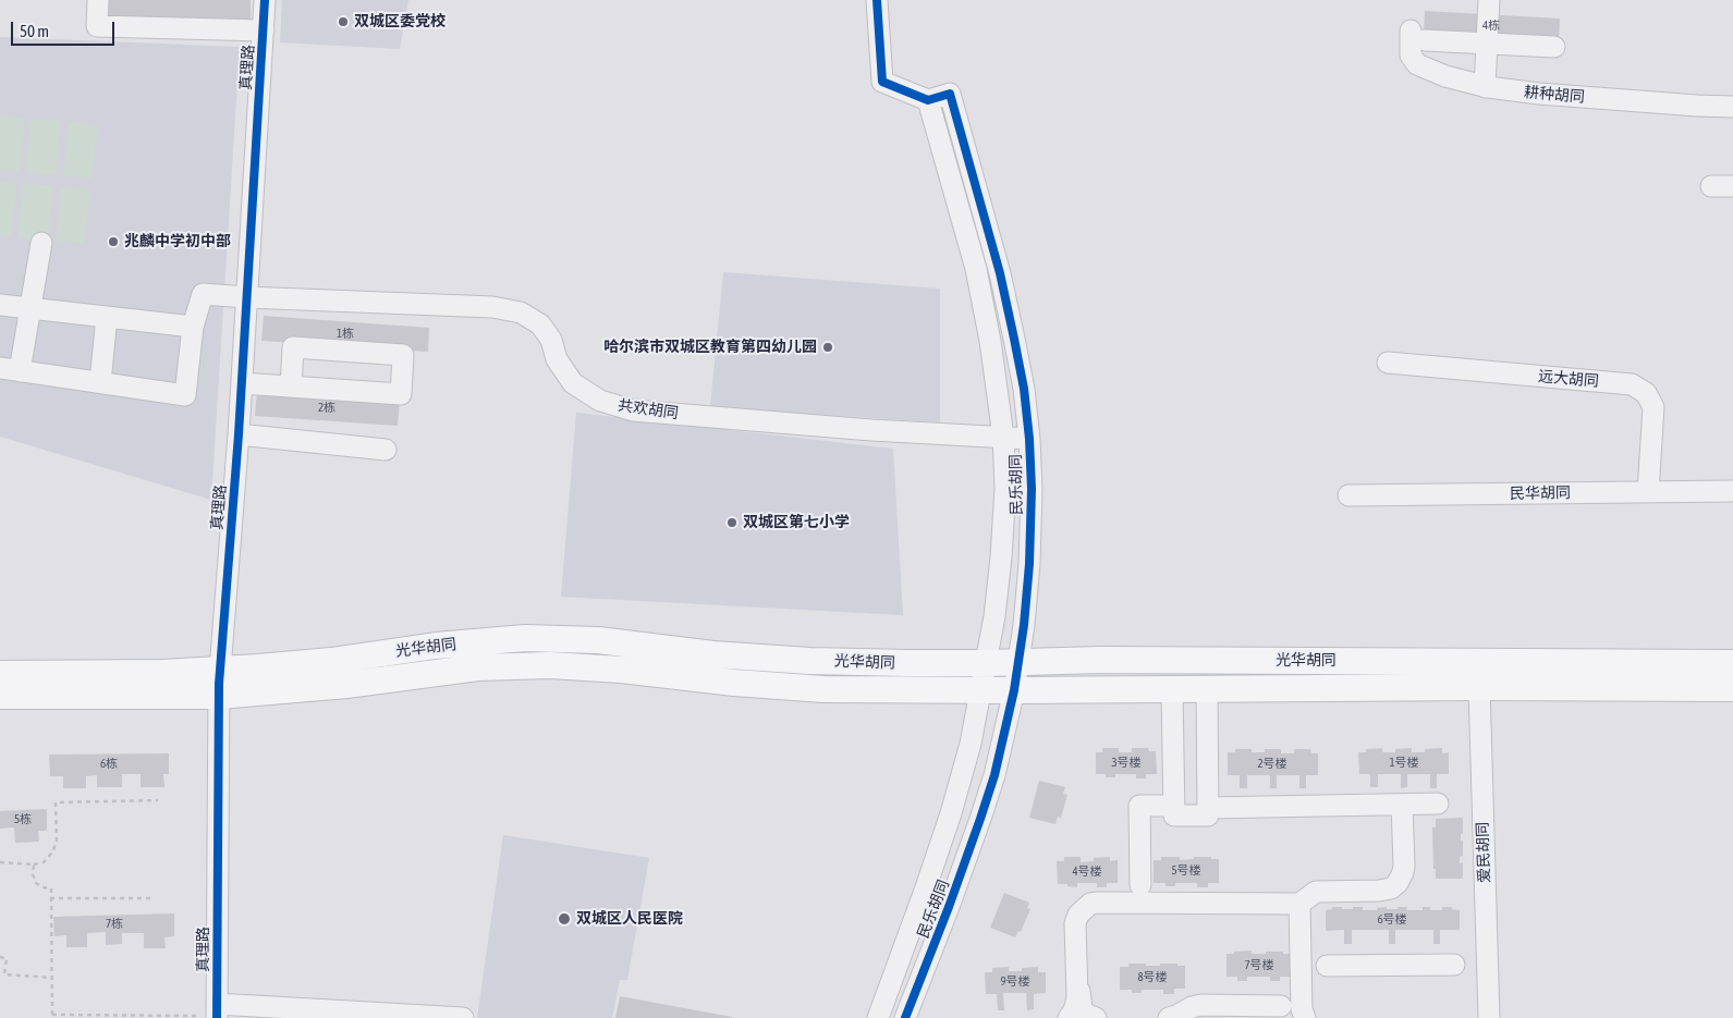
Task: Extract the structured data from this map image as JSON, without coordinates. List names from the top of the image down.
{
  "streets": {
    "main road": ["光华胡同"],
    "street": [
      "真理路",
      "耕种胡同",
      "远大胡同",
      "共欢胡同",
      "民乐胡同",
      "民华胡同",
      "爱民胡同"
    ]
  },
  "crossings": [
    ["真理路", "共欢胡同"],
    ["真理路", "光华胡同"],
    ["远大胡同", "民华胡同"],
    ["共欢胡同", "民乐胡同"],
    ["民乐胡同", "光华胡同"],
    ["光华胡同", "爱民胡同"]
  ],
  "places": [
    "双城区委党校",
    "兆麟中学初中部",
    "哈尔滨市双城区教育第四幼儿园",
    "双城区第七小学",
    "双城区人民医院"
  ],
  "house_numbers": [
    "4栋",
    "1栋",
    "2栋",
    "3号楼",
    "1号楼",
    "6栋",
    "2号楼",
    "5栋",
    "5号楼",
    "4号楼",
    "6号楼",
    "7栋",
    "7号楼",
    "8号楼",
    "9号楼"
  ],
  "scale_bar": "50 m"
}
